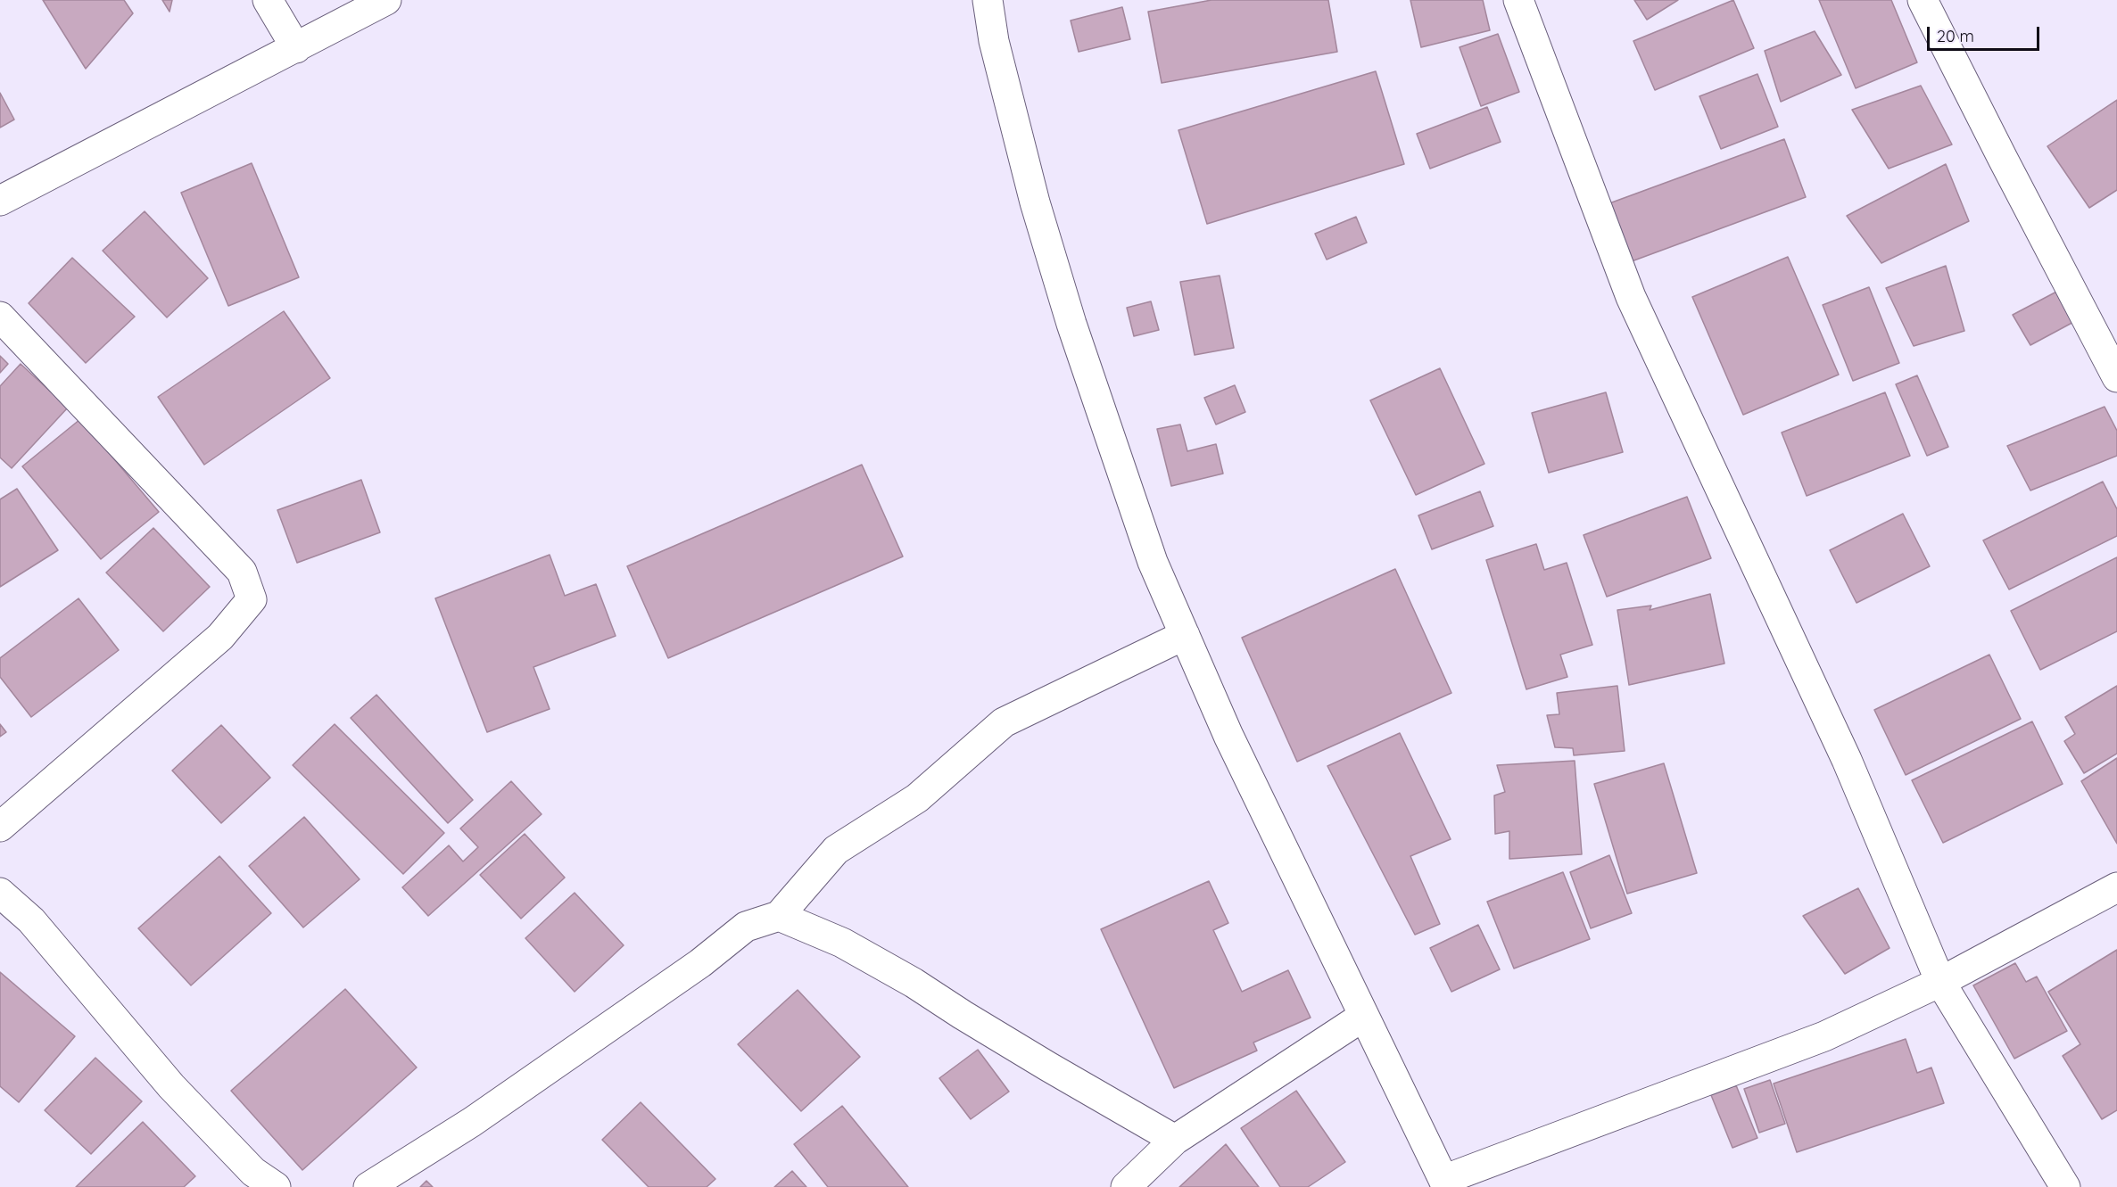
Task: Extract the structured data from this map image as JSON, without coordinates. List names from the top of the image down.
{
  "scale_bar": "20 m"
}
